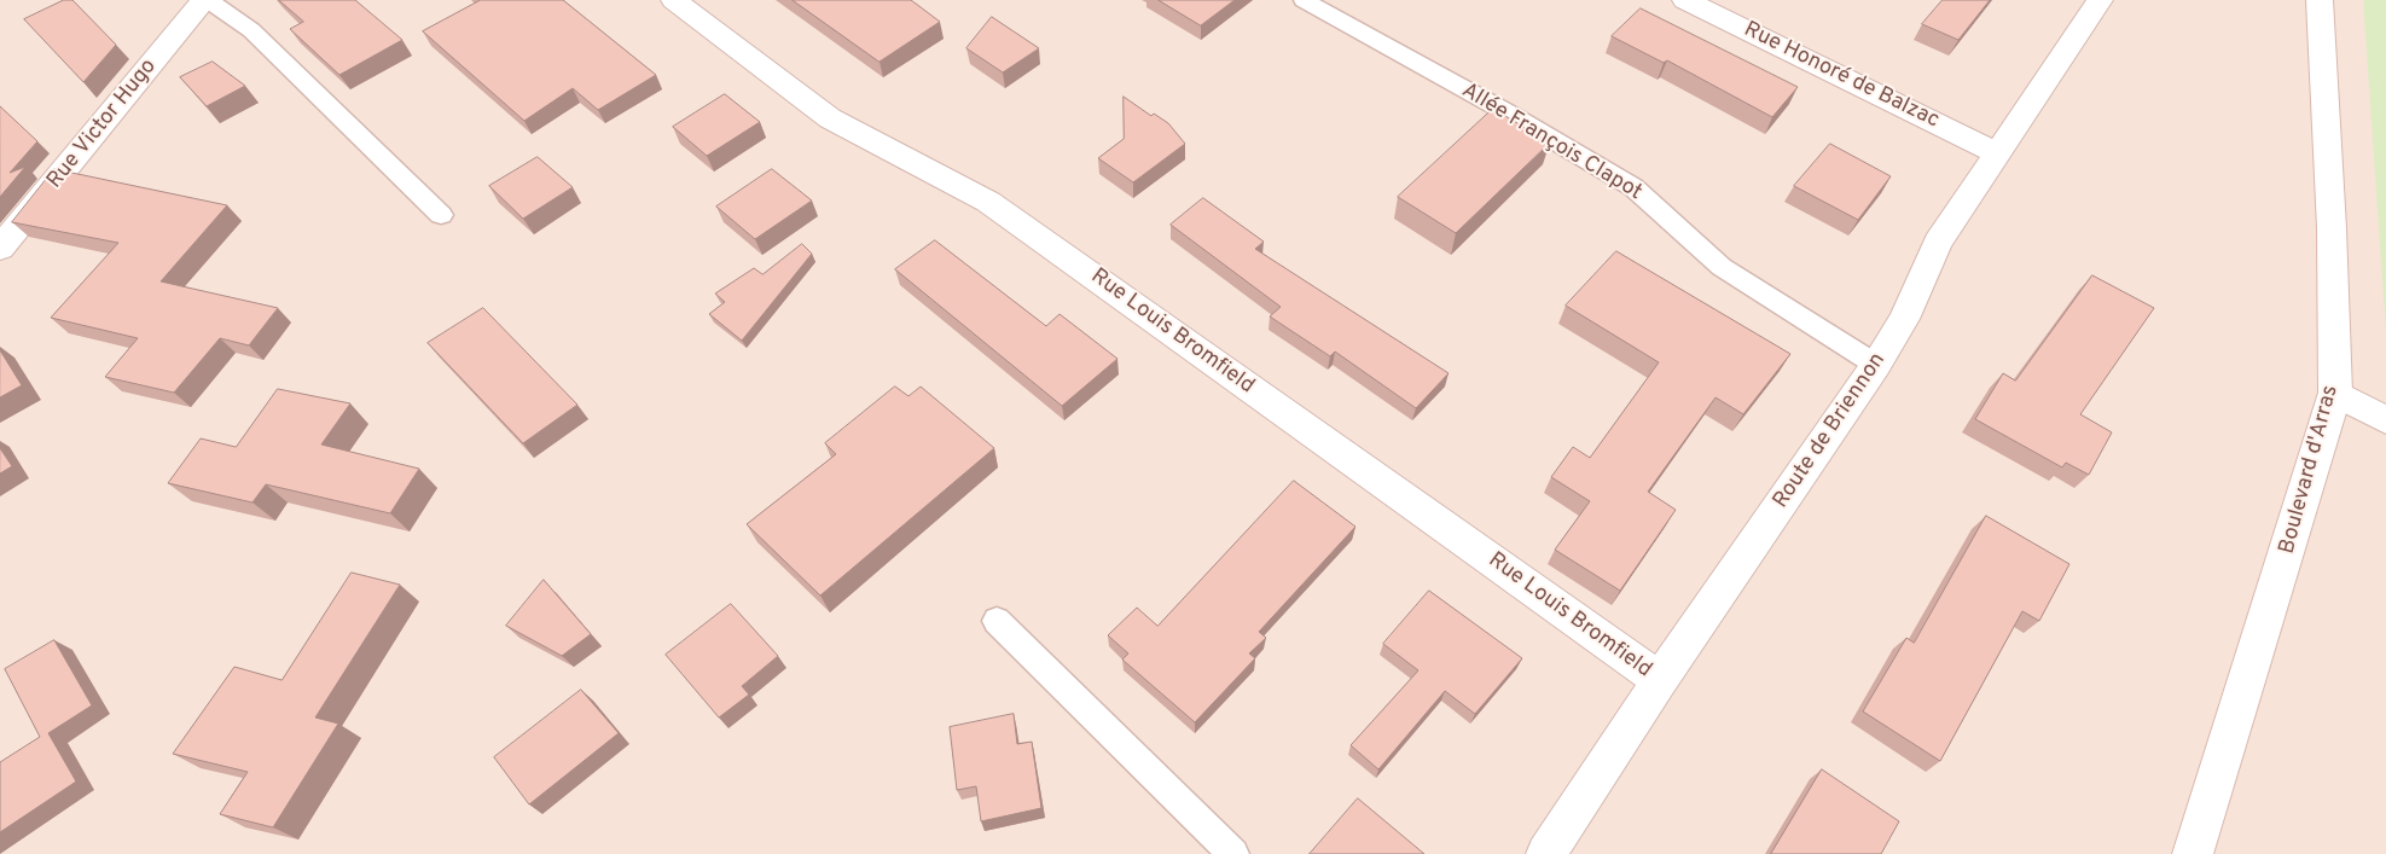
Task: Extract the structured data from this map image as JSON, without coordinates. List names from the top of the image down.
{
  "streets": {
    "street": [
      "Rue Honoré de Balzac",
      "Rue Victor Hugo",
      "Rue Louis Bromfield",
      "Route de Briennon",
      "Boulevard d'Arras"
    ],
    "lane": ["Allée François Clapot"]
  },
  "crossings": [
    ["Rue Honoré de Balzac", "Route de Briennon"],
    ["Allée François Clapot", "Route de Briennon"],
    ["Rue Louis Bromfield", "Route de Briennon"]
  ]
}
